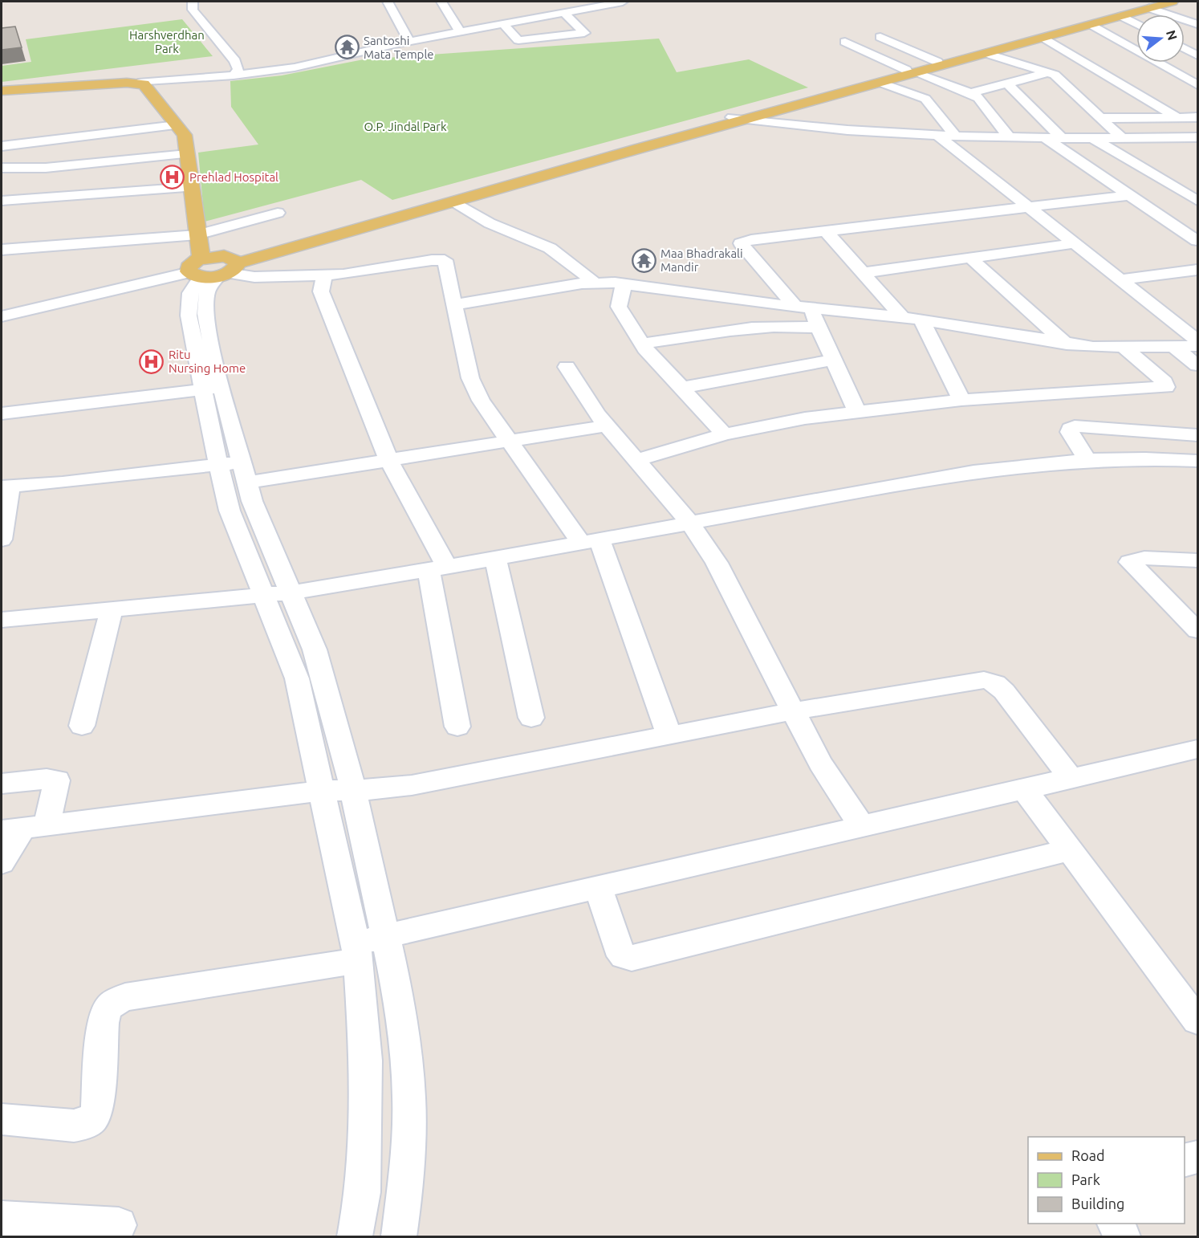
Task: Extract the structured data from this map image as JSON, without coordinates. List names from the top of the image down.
{
  "parks": ["Harshverdhan Park", "O.P. Jindal Park"],
  "places": {
    "temple": ["Santoshi Mata Temple", "Maa Bhadrakali Mandir"],
    "hospital": ["Prehlad Hospital", "Ritu Nursing Home"]
  },
  "legend": ["Road", "Park", "Building"],
  "north": "right"
}
